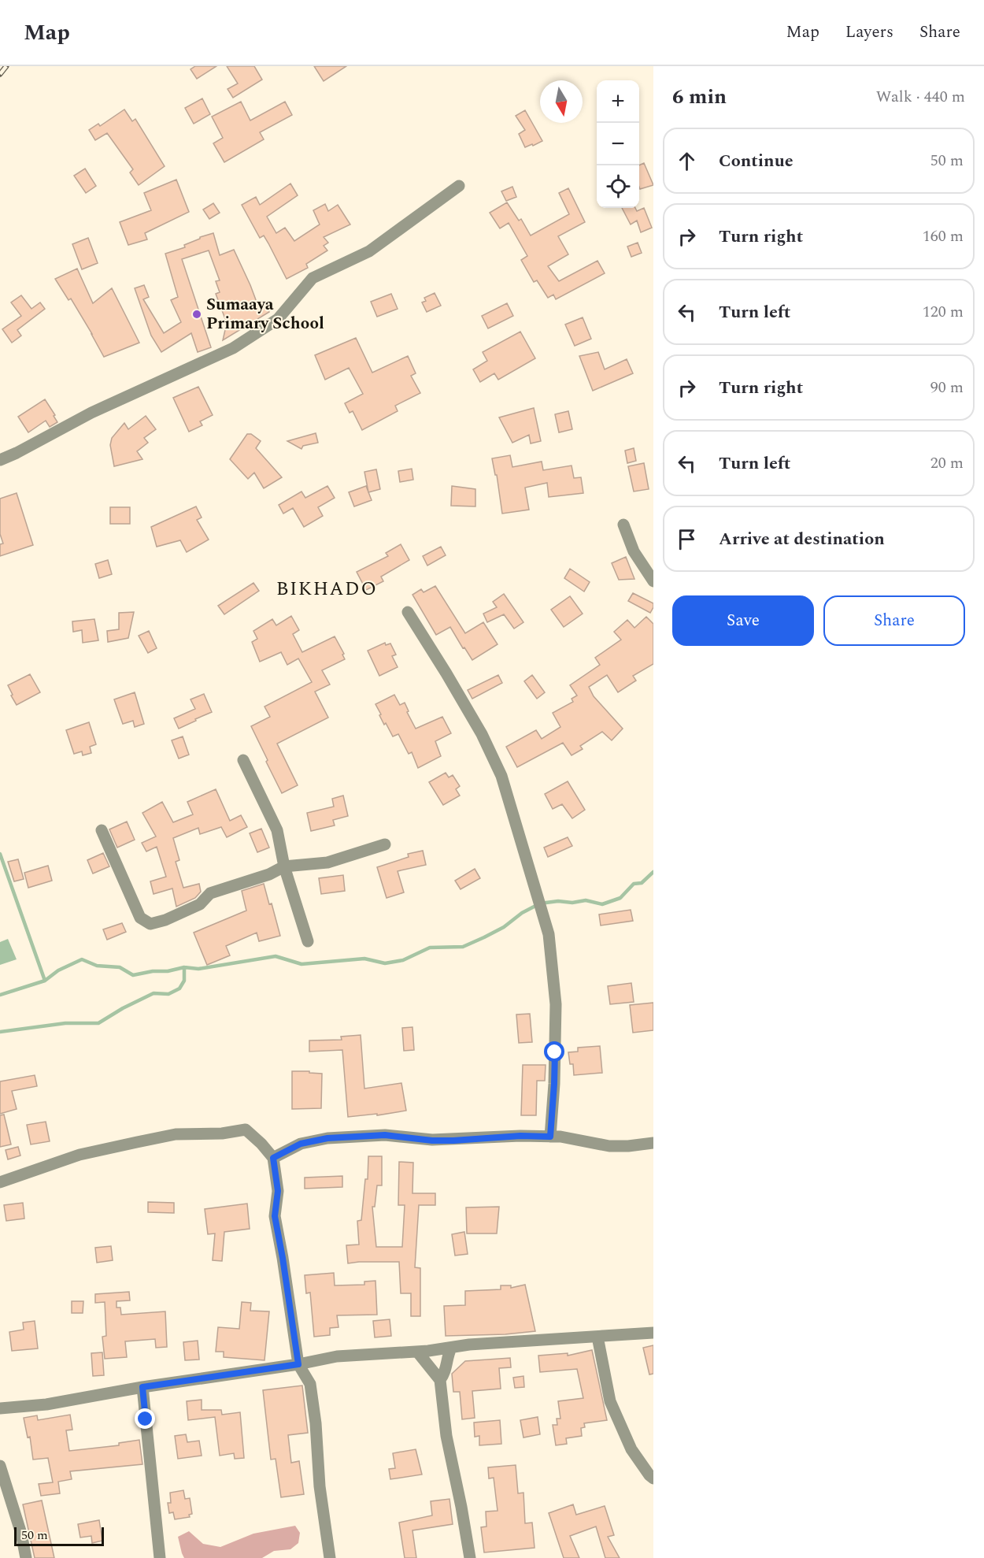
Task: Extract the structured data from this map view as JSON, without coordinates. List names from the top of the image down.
{
  "districts": ["BIKHADO"],
  "places": ["Sumaaya Primary School"],
  "scale_bar": "50 m",
  "north": "bottom",
  "page": {
    "header": "Map",
    "nav": ["Map", "Layers", "Share"],
    "heading": ["6 min", "Walk · 440 m"],
    "map_buttons": ["+", "−"],
    "list": [
      ["Continue", "50 m"],
      ["Turn right", "160 m"],
      ["Turn left", "120 m"],
      ["Turn right", "90 m"],
      ["Turn left", "20 m"],
      "Arrive at destination"
    ],
    "buttons": ["Save", "Share"],
    "scale": "50 m"
  }
}
